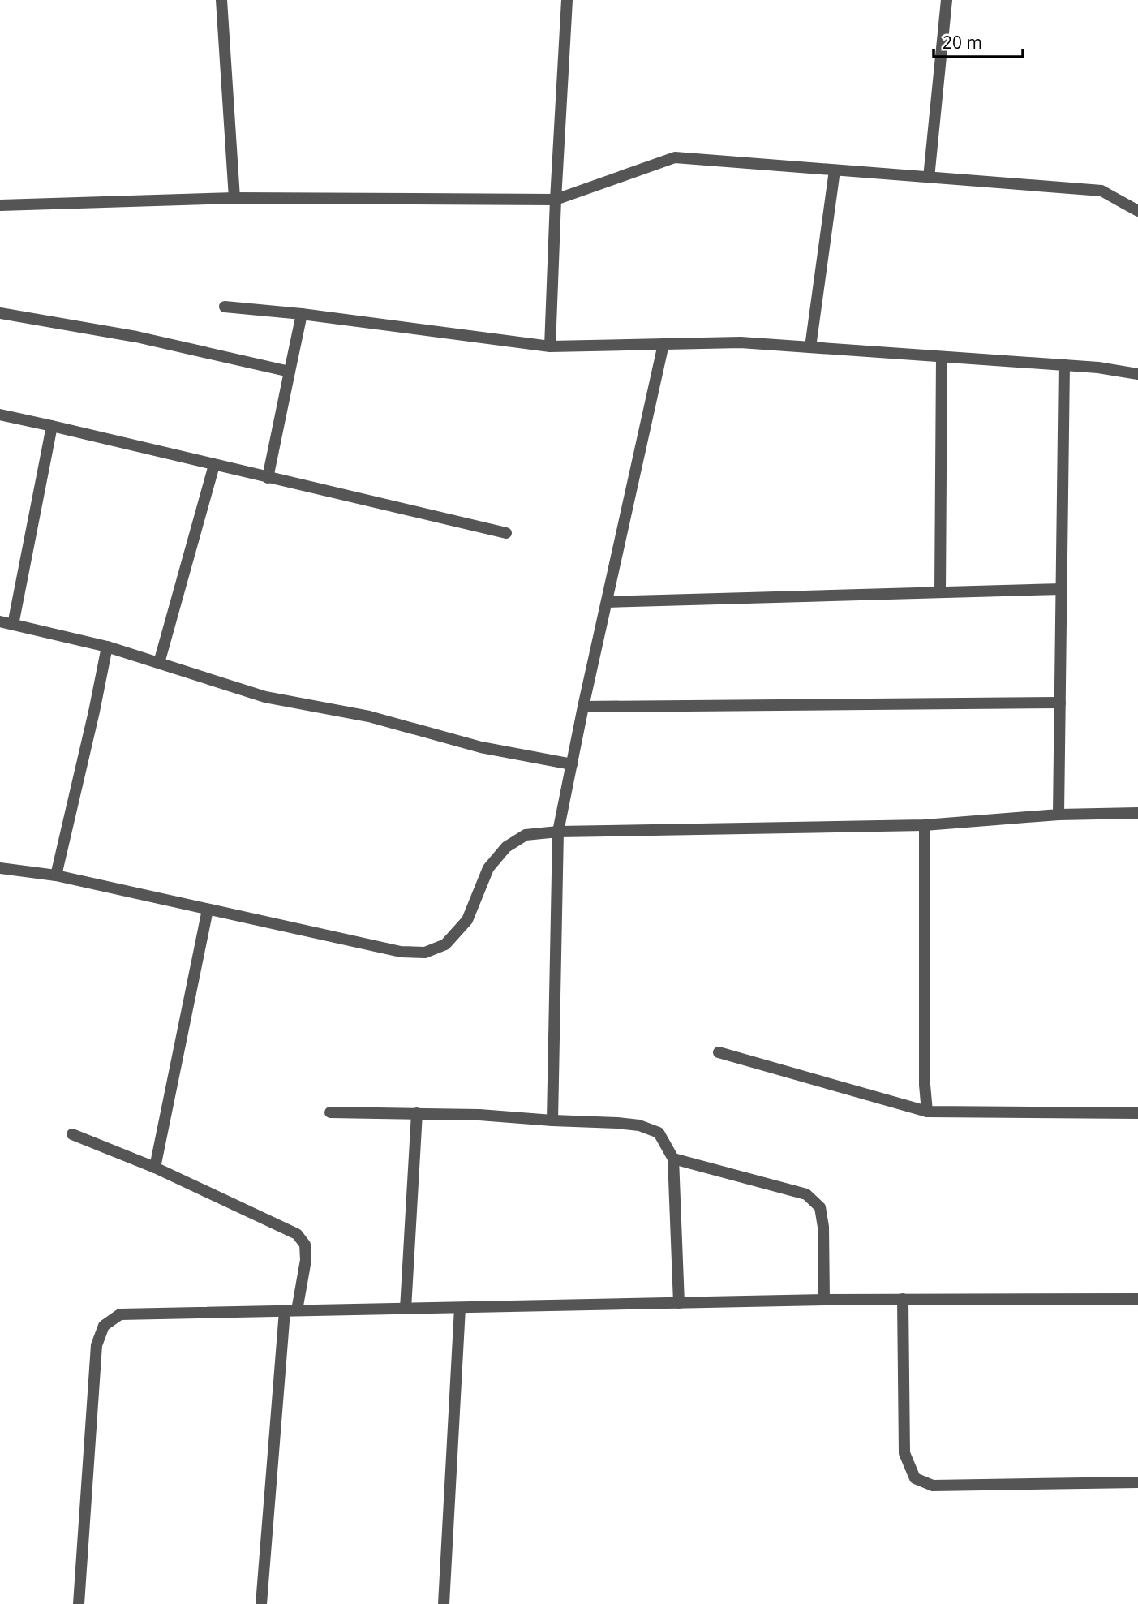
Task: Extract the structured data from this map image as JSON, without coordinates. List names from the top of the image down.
{
  "scale_bar": "20 m"
}
